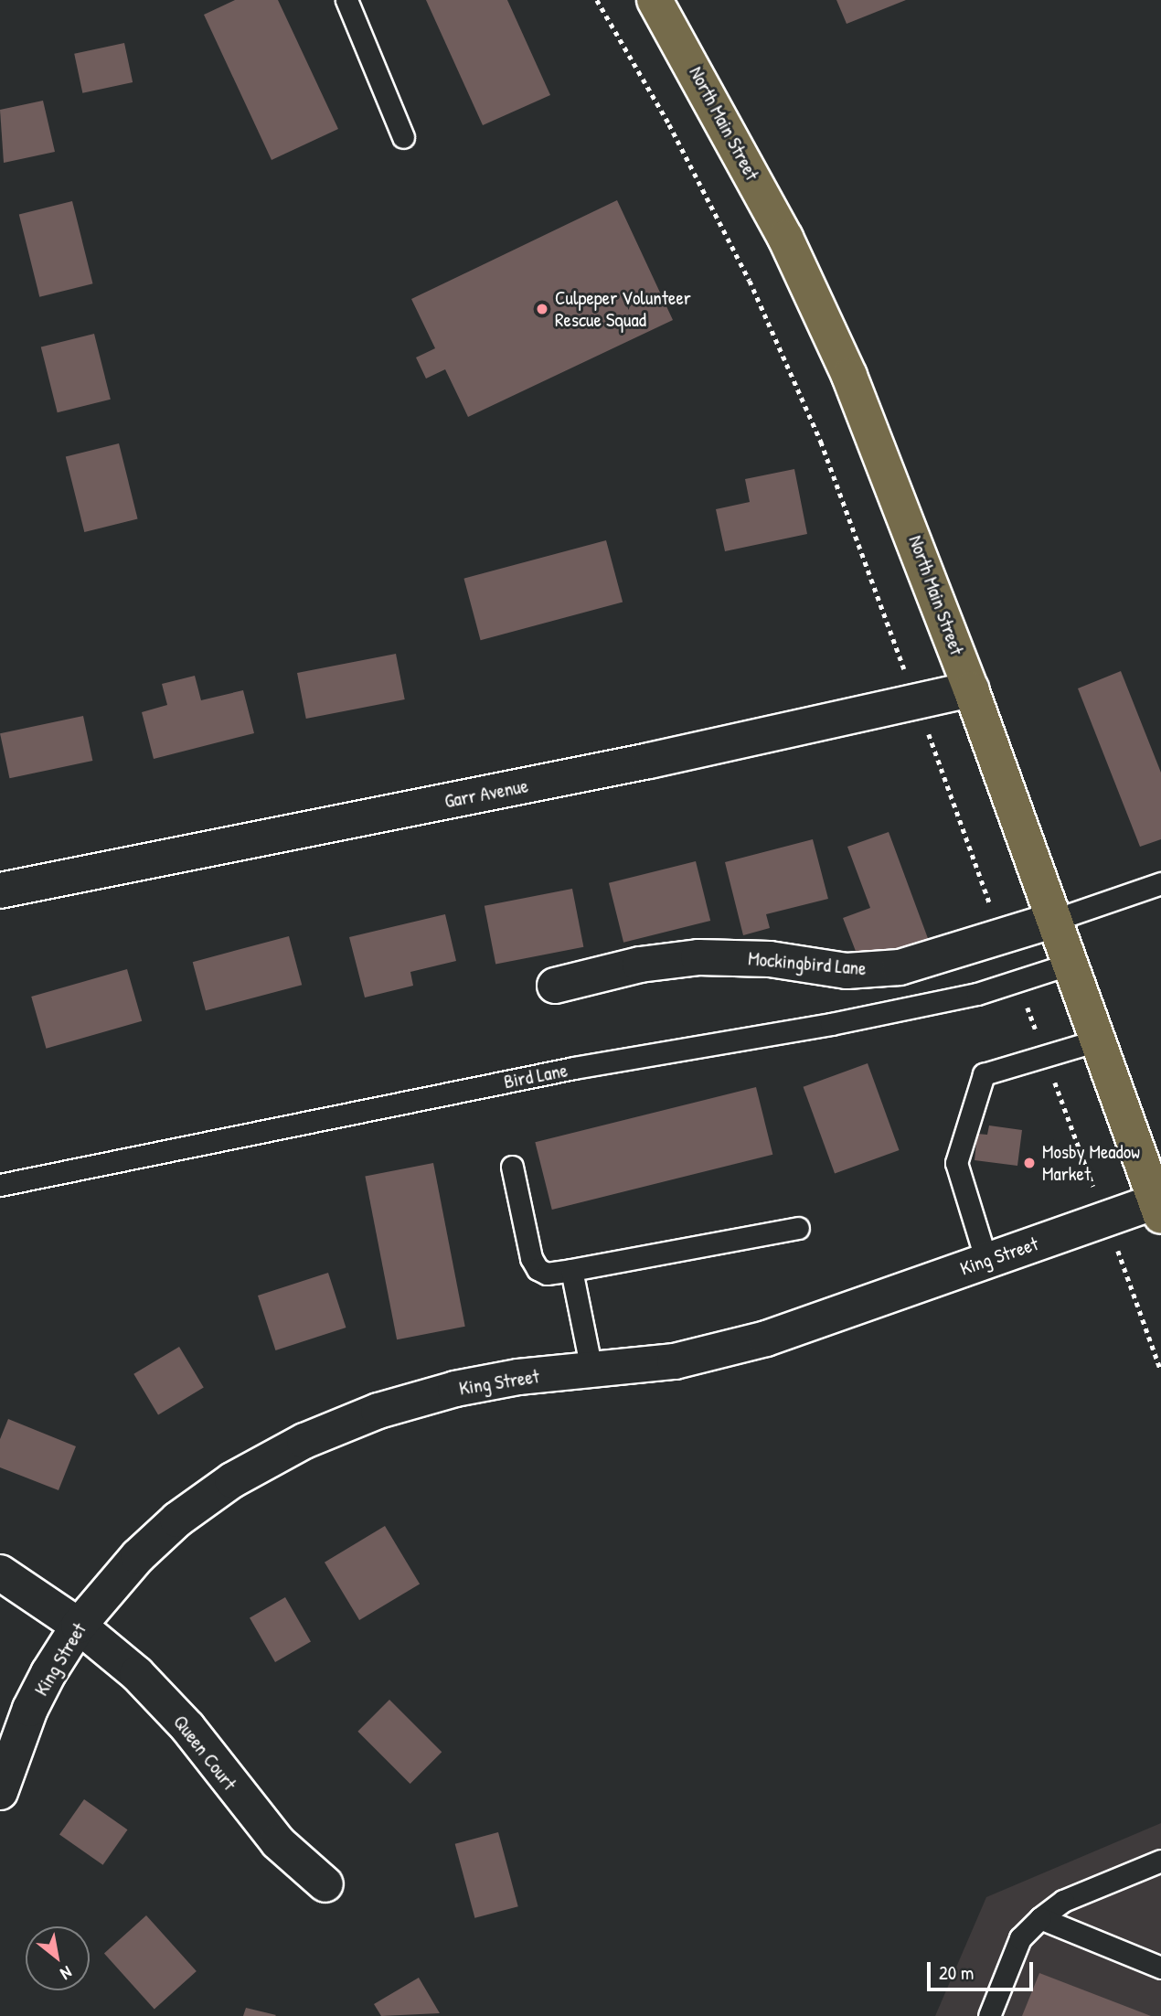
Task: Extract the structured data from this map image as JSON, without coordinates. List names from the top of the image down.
{
  "streets": {
    "main road": ["North Main Street"],
    "street": [
      "Garr Avenue",
      "Mockingbird Lane",
      "King Street",
      "Queen Court"
    ],
    "lane": ["Bird Lane"]
  },
  "crossings": [
    ["North Main Street", "Garr Avenue"],
    ["North Main Street", "Mockingbird Lane"],
    ["North Main Street", "Bird Lane"],
    ["North Main Street", "King Street"],
    ["King Street", "Queen Court"]
  ],
  "places": ["Culpeper Volunteer Rescue Squad", "Mosby Meadow Market"],
  "scale_bar": "20 m",
  "north": "bottom right"
}
